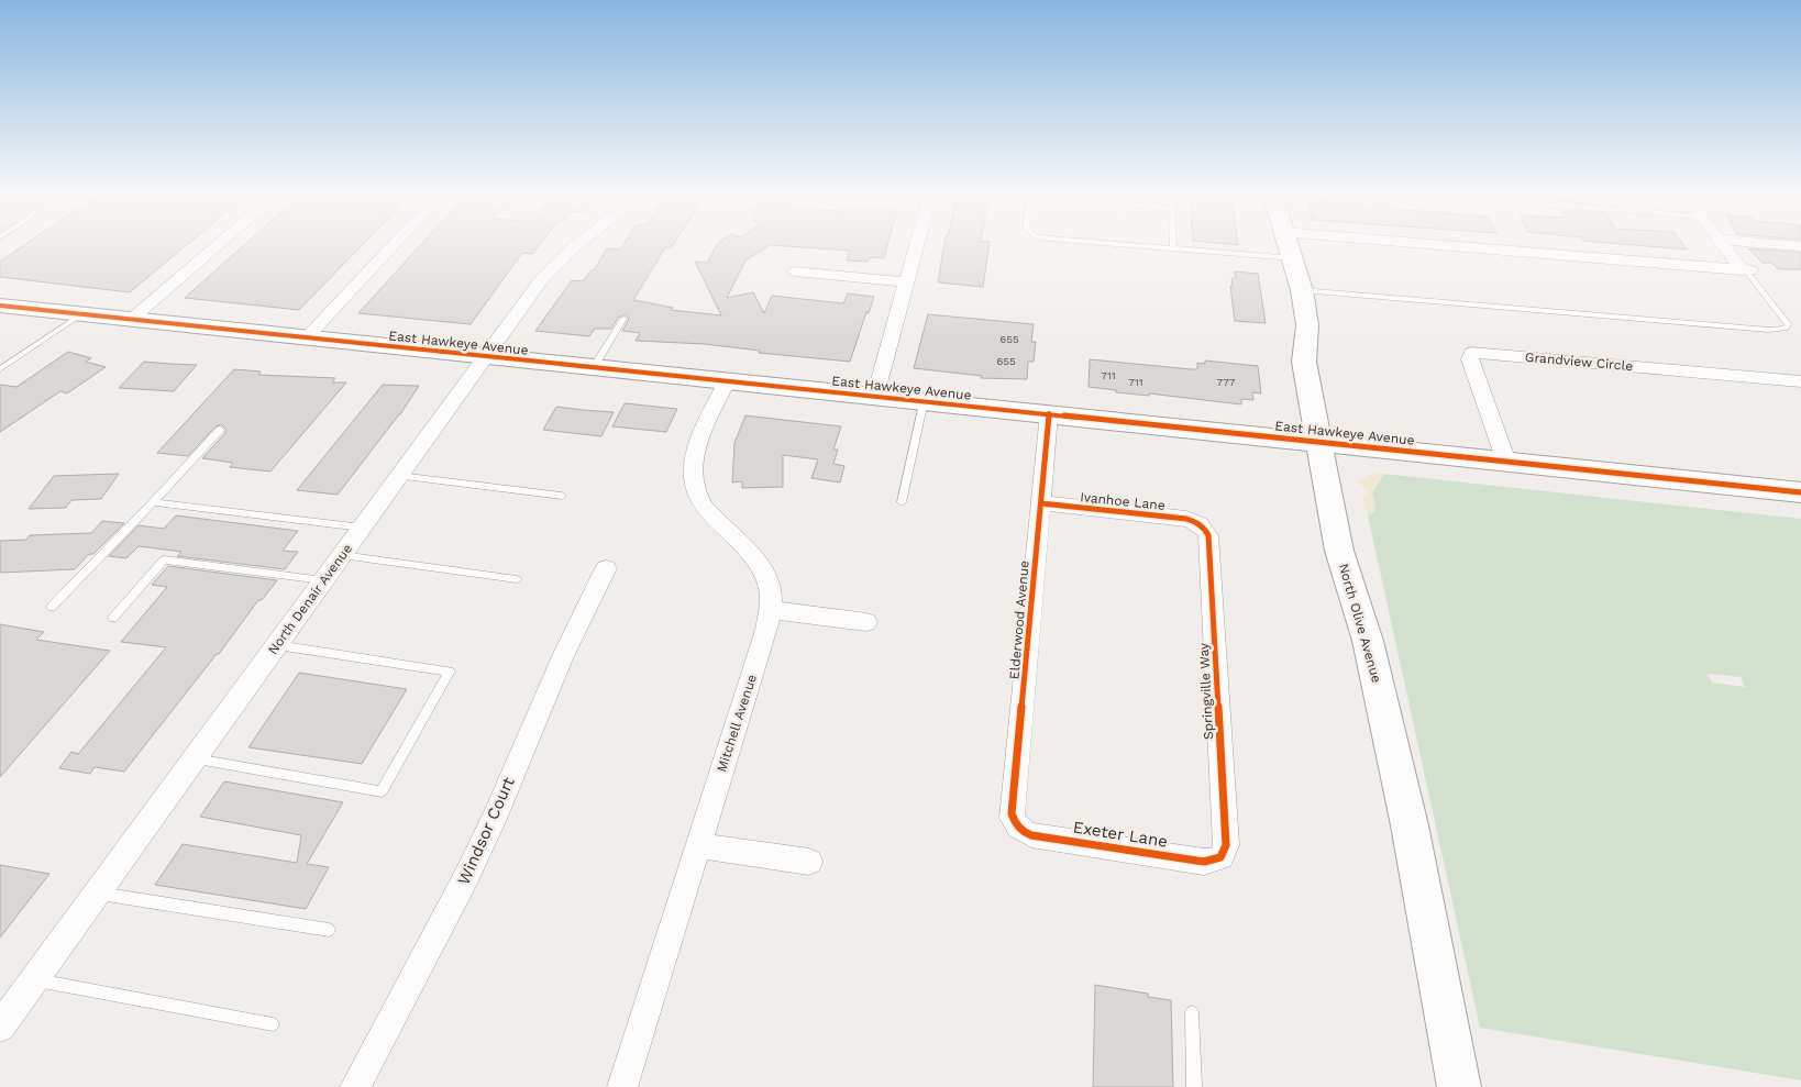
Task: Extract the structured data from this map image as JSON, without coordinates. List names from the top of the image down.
{
  "streets": {
    "street": [
      "East Hawkeye Avenue",
      "Grandview Circle",
      "Ivanhoe Lane",
      "North Denair Avenue",
      "Elderwood Avenue",
      "North Olive Avenue",
      "Springville Way",
      "Mitchell Avenue",
      "Windsor Court",
      "Exeter Lane"
    ]
  },
  "crossings": [
    ["East Hawkeye Avenue", "Grandview Circle"],
    ["East Hawkeye Avenue", "North Denair Avenue"],
    ["East Hawkeye Avenue", "Elderwood Avenue"],
    ["East Hawkeye Avenue", "North Olive Avenue"],
    ["East Hawkeye Avenue", "Mitchell Avenue"],
    ["Ivanhoe Lane", "Elderwood Avenue"],
    ["Ivanhoe Lane", "Springville Way"],
    ["Elderwood Avenue", "Exeter Lane"],
    ["Springville Way", "Exeter Lane"]
  ],
  "house_numbers": [
    "655",
    "655",
    "711",
    "711",
    "777"
  ]
}
